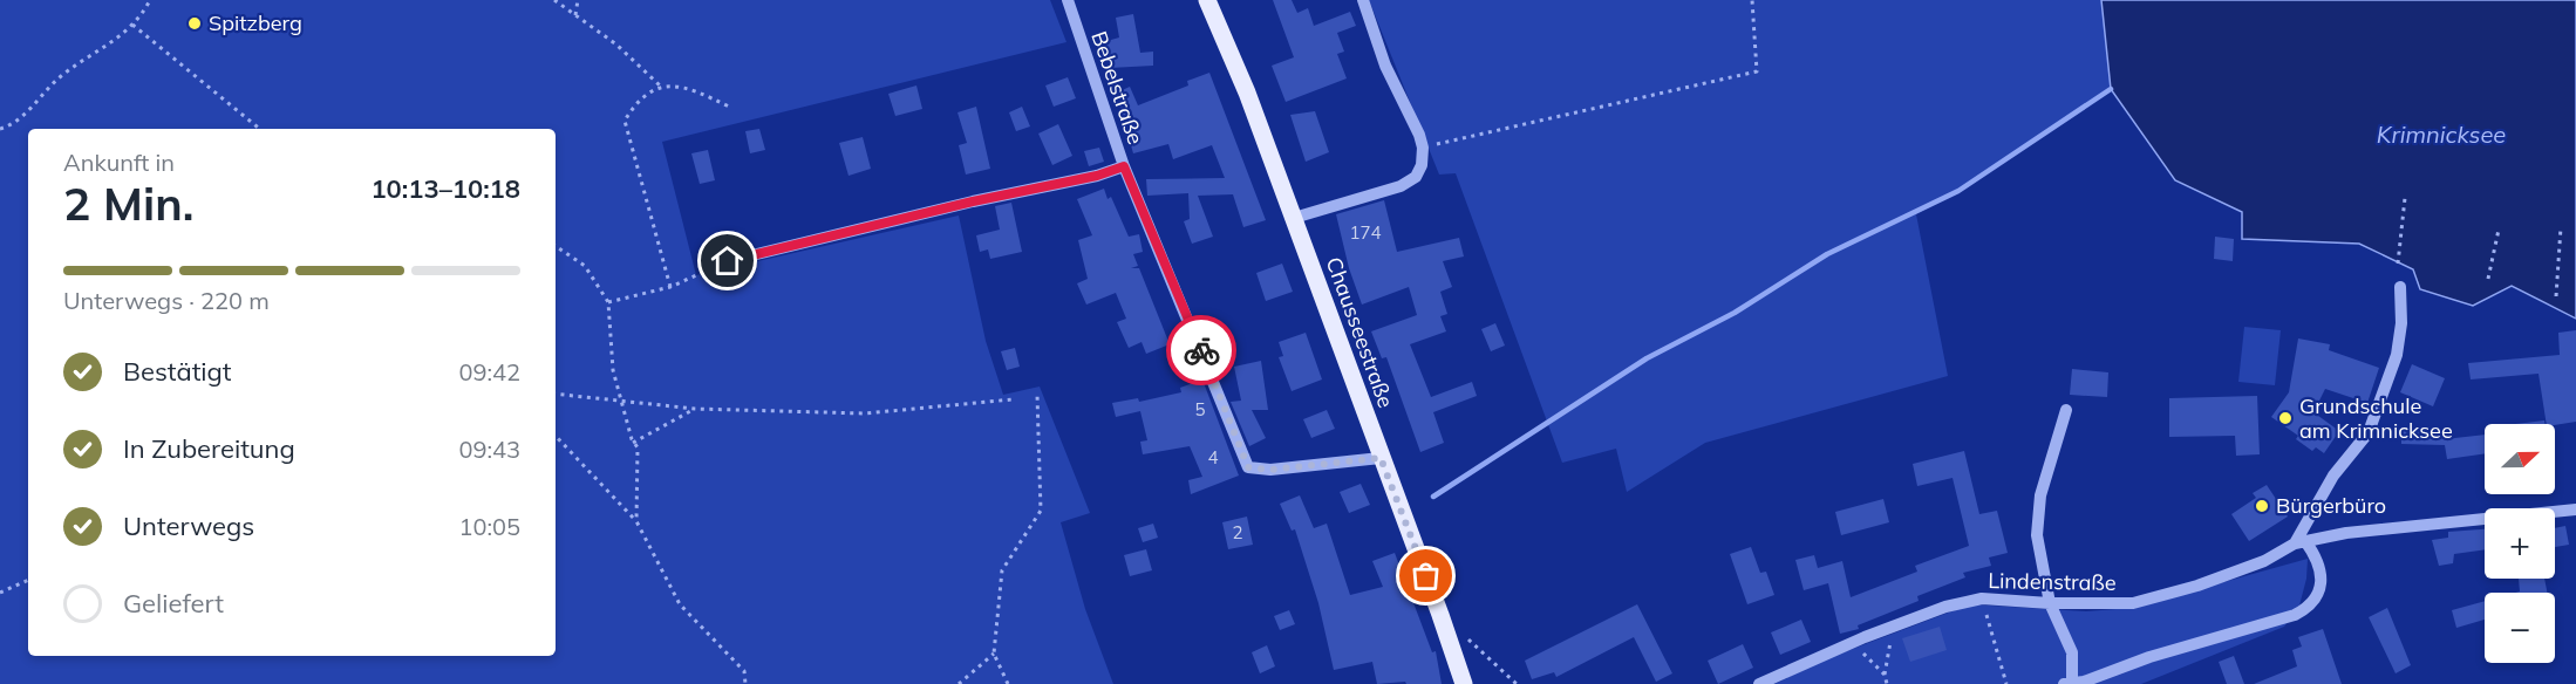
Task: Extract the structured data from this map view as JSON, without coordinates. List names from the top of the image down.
{
  "streets": {
    "main road": ["Chausseestraße"],
    "street": ["Bebelstraße", "Lindenstraße"]
  },
  "crossings": [
    ["Bebelstraße", "Chausseestraße"]
  ],
  "water": ["Krimnicksee"],
  "places": ["Spitzberg", "Grundschule am Krimnicksee", "Bürgerbüro"],
  "house_numbers": [
    "174",
    "5",
    "4",
    "2"
  ],
  "north": "right",
  "page": {
    "heading": ["2 Min.", "Ankunft in", "10:13–10:18"],
    "bar": "Unterwegs · 220 m",
    "list": [
      ["Bestätigt", "09:42"],
      ["In Zubereitung", "09:43"],
      ["Unterwegs", "10:05"],
      "Geliefert"
    ],
    "map_buttons": ["+", "−"]
  }
}
